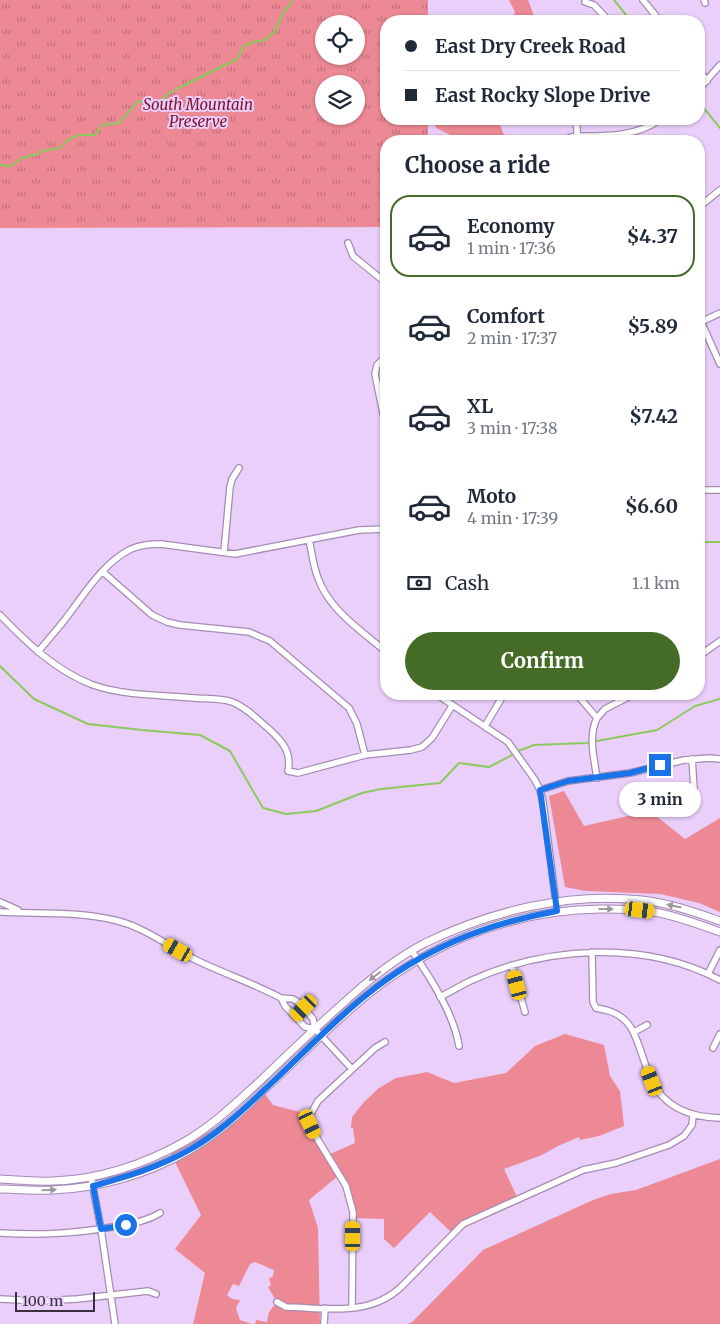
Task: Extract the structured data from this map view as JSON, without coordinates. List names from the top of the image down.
{
  "parks": ["South Mountain Preserve"],
  "scale_bar": "100 m",
  "page": {
    "banner": ["East Dry Creek Road", "East Rocky Slope Drive"],
    "heading": "Choose a ride",
    "list": [
      {
        "name": "Economy",
        "note": "1 min · 17:36",
        "value": "$4.37"
      },
      {
        "name": "Comfort",
        "note": "2 min · 17:37",
        "value": "$5.89"
      },
      {
        "name": "XL",
        "note": "3 min · 17:38",
        "value": "$7.42"
      },
      {
        "name": "Moto",
        "note": "4 min · 17:39",
        "value": "$6.60"
      }
    ],
    "pay": ["Cash", "1.1 km"],
    "buttons": "Confirm",
    "bubble": "3 min",
    "scale": "100 m"
  }
}
